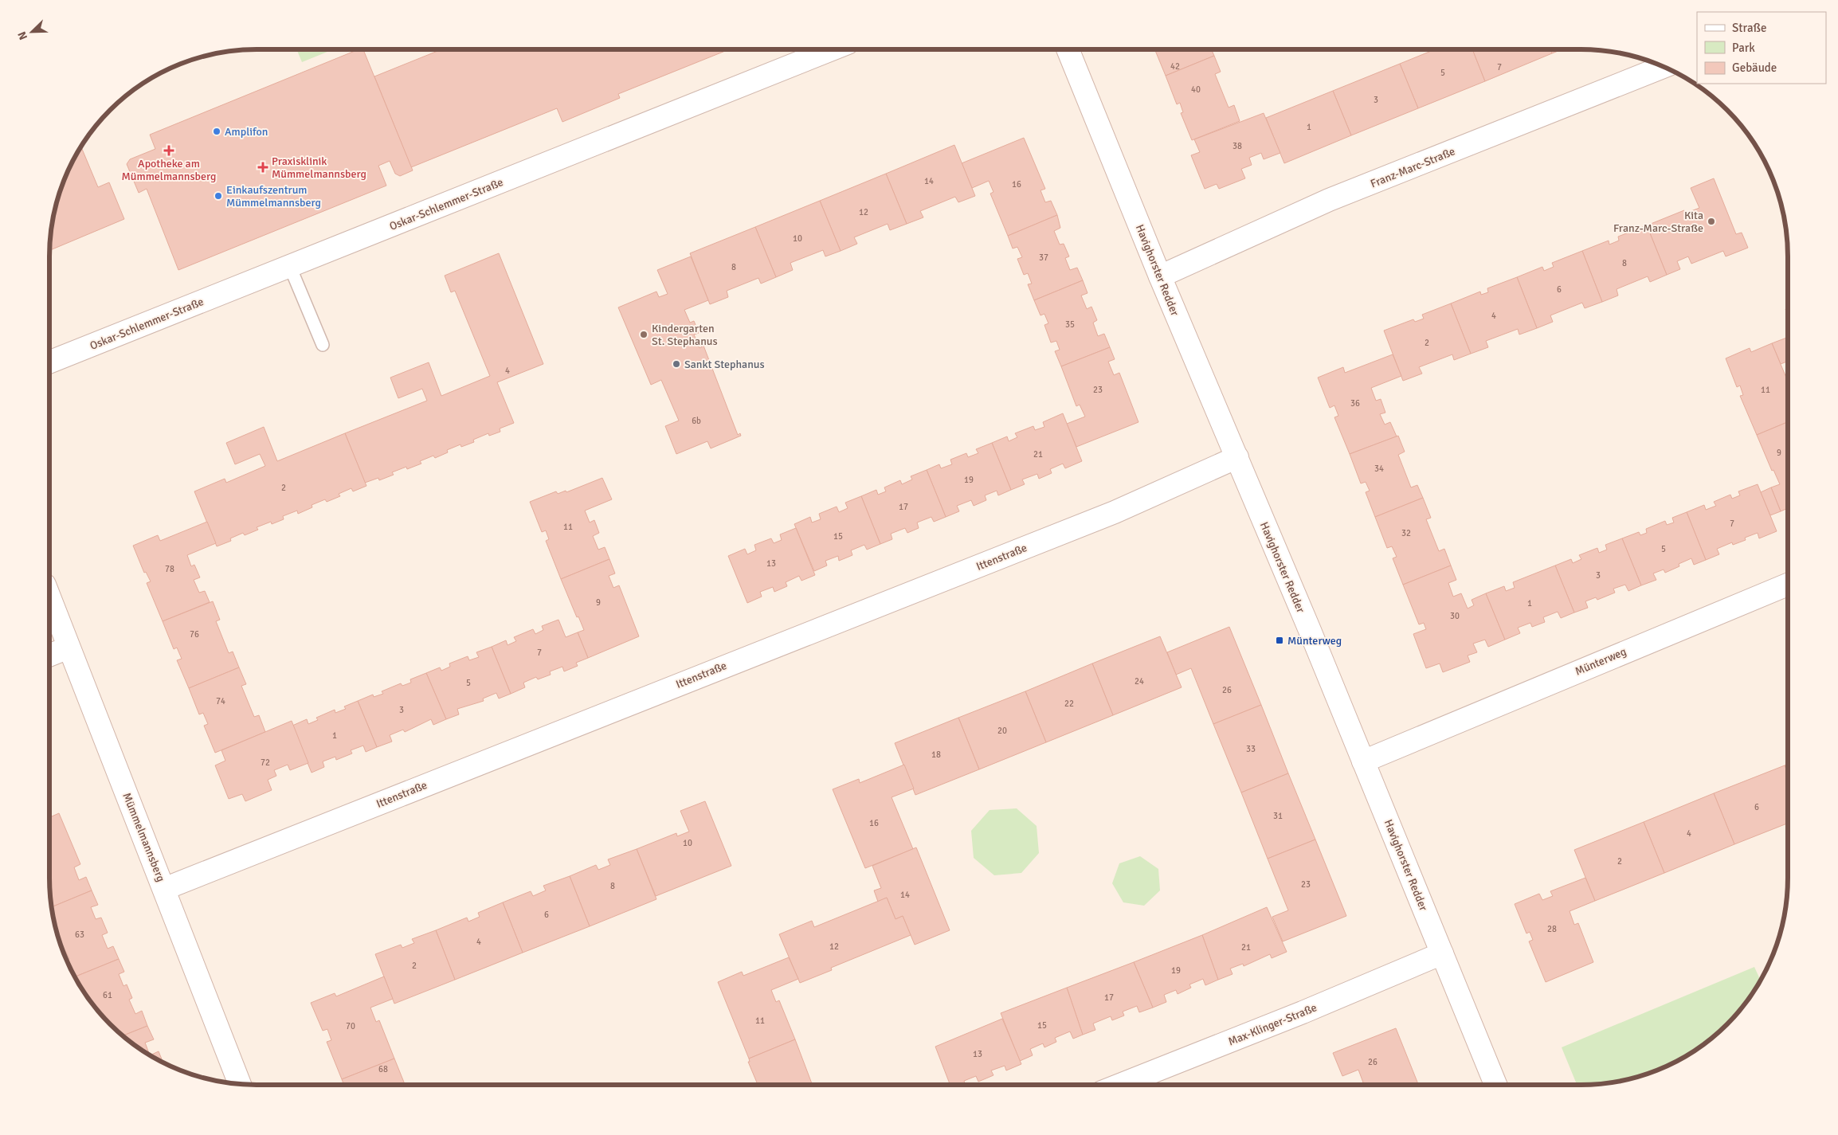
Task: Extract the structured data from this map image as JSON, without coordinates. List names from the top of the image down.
{
  "streets": {
    "street": [
      "Franz-Marc-Straße",
      "Oskar-Schlemmer-Straße",
      "Havighorster Redder",
      "Ittenstraße",
      "Münterweg",
      "Mümmelmannsberg",
      "Max-Klinger-Straße"
    ]
  },
  "crossings": [
    ["Franz-Marc-Straße", "Havighorster Redder"],
    ["Havighorster Redder", "Ittenstraße"],
    ["Havighorster Redder", "Münterweg"],
    ["Havighorster Redder", "Max-Klinger-Straße"],
    ["Ittenstraße", "Mümmelmannsberg"]
  ],
  "places": {
    "other": [
      "Amplifon",
      "Einkaufszentrum Mümmelmannsberg",
      "Kita Franz-Marc-Straße",
      "Kindergarten St. Stephanus",
      "Sankt Stephanus"
    ],
    "health": ["Apotheke am Mümmelmannsberg", "Praxisklinik Mümmelmannsberg"],
    "transit": ["Münterweg"]
  },
  "house_numbers": [
    "42",
    "7",
    "5",
    "40",
    "3",
    "1",
    "38",
    "14",
    "16",
    "12",
    "10",
    "37",
    "8",
    "8",
    "6",
    "4",
    "35",
    "2",
    "4",
    "23",
    "11",
    "36",
    "6b",
    "9",
    "21",
    "34",
    "19",
    "2",
    "17",
    "7",
    "11",
    "32",
    "15",
    "5",
    "13",
    "78",
    "3",
    "9",
    "1",
    "30",
    "76",
    "7",
    "24",
    "5",
    "26",
    "74",
    "22",
    "3",
    "20",
    "1",
    "33",
    "18",
    "72",
    "6",
    "31",
    "16",
    "4",
    "10",
    "2",
    "23",
    "8",
    "14",
    "6",
    "28",
    "63",
    "4",
    "12",
    "21",
    "2",
    "19",
    "61",
    "17",
    "11",
    "15",
    "70",
    "13",
    "26",
    "68"
  ],
  "legend": ["Straße", "Park", "Gebäude"],
  "north": "bottom left"
}
